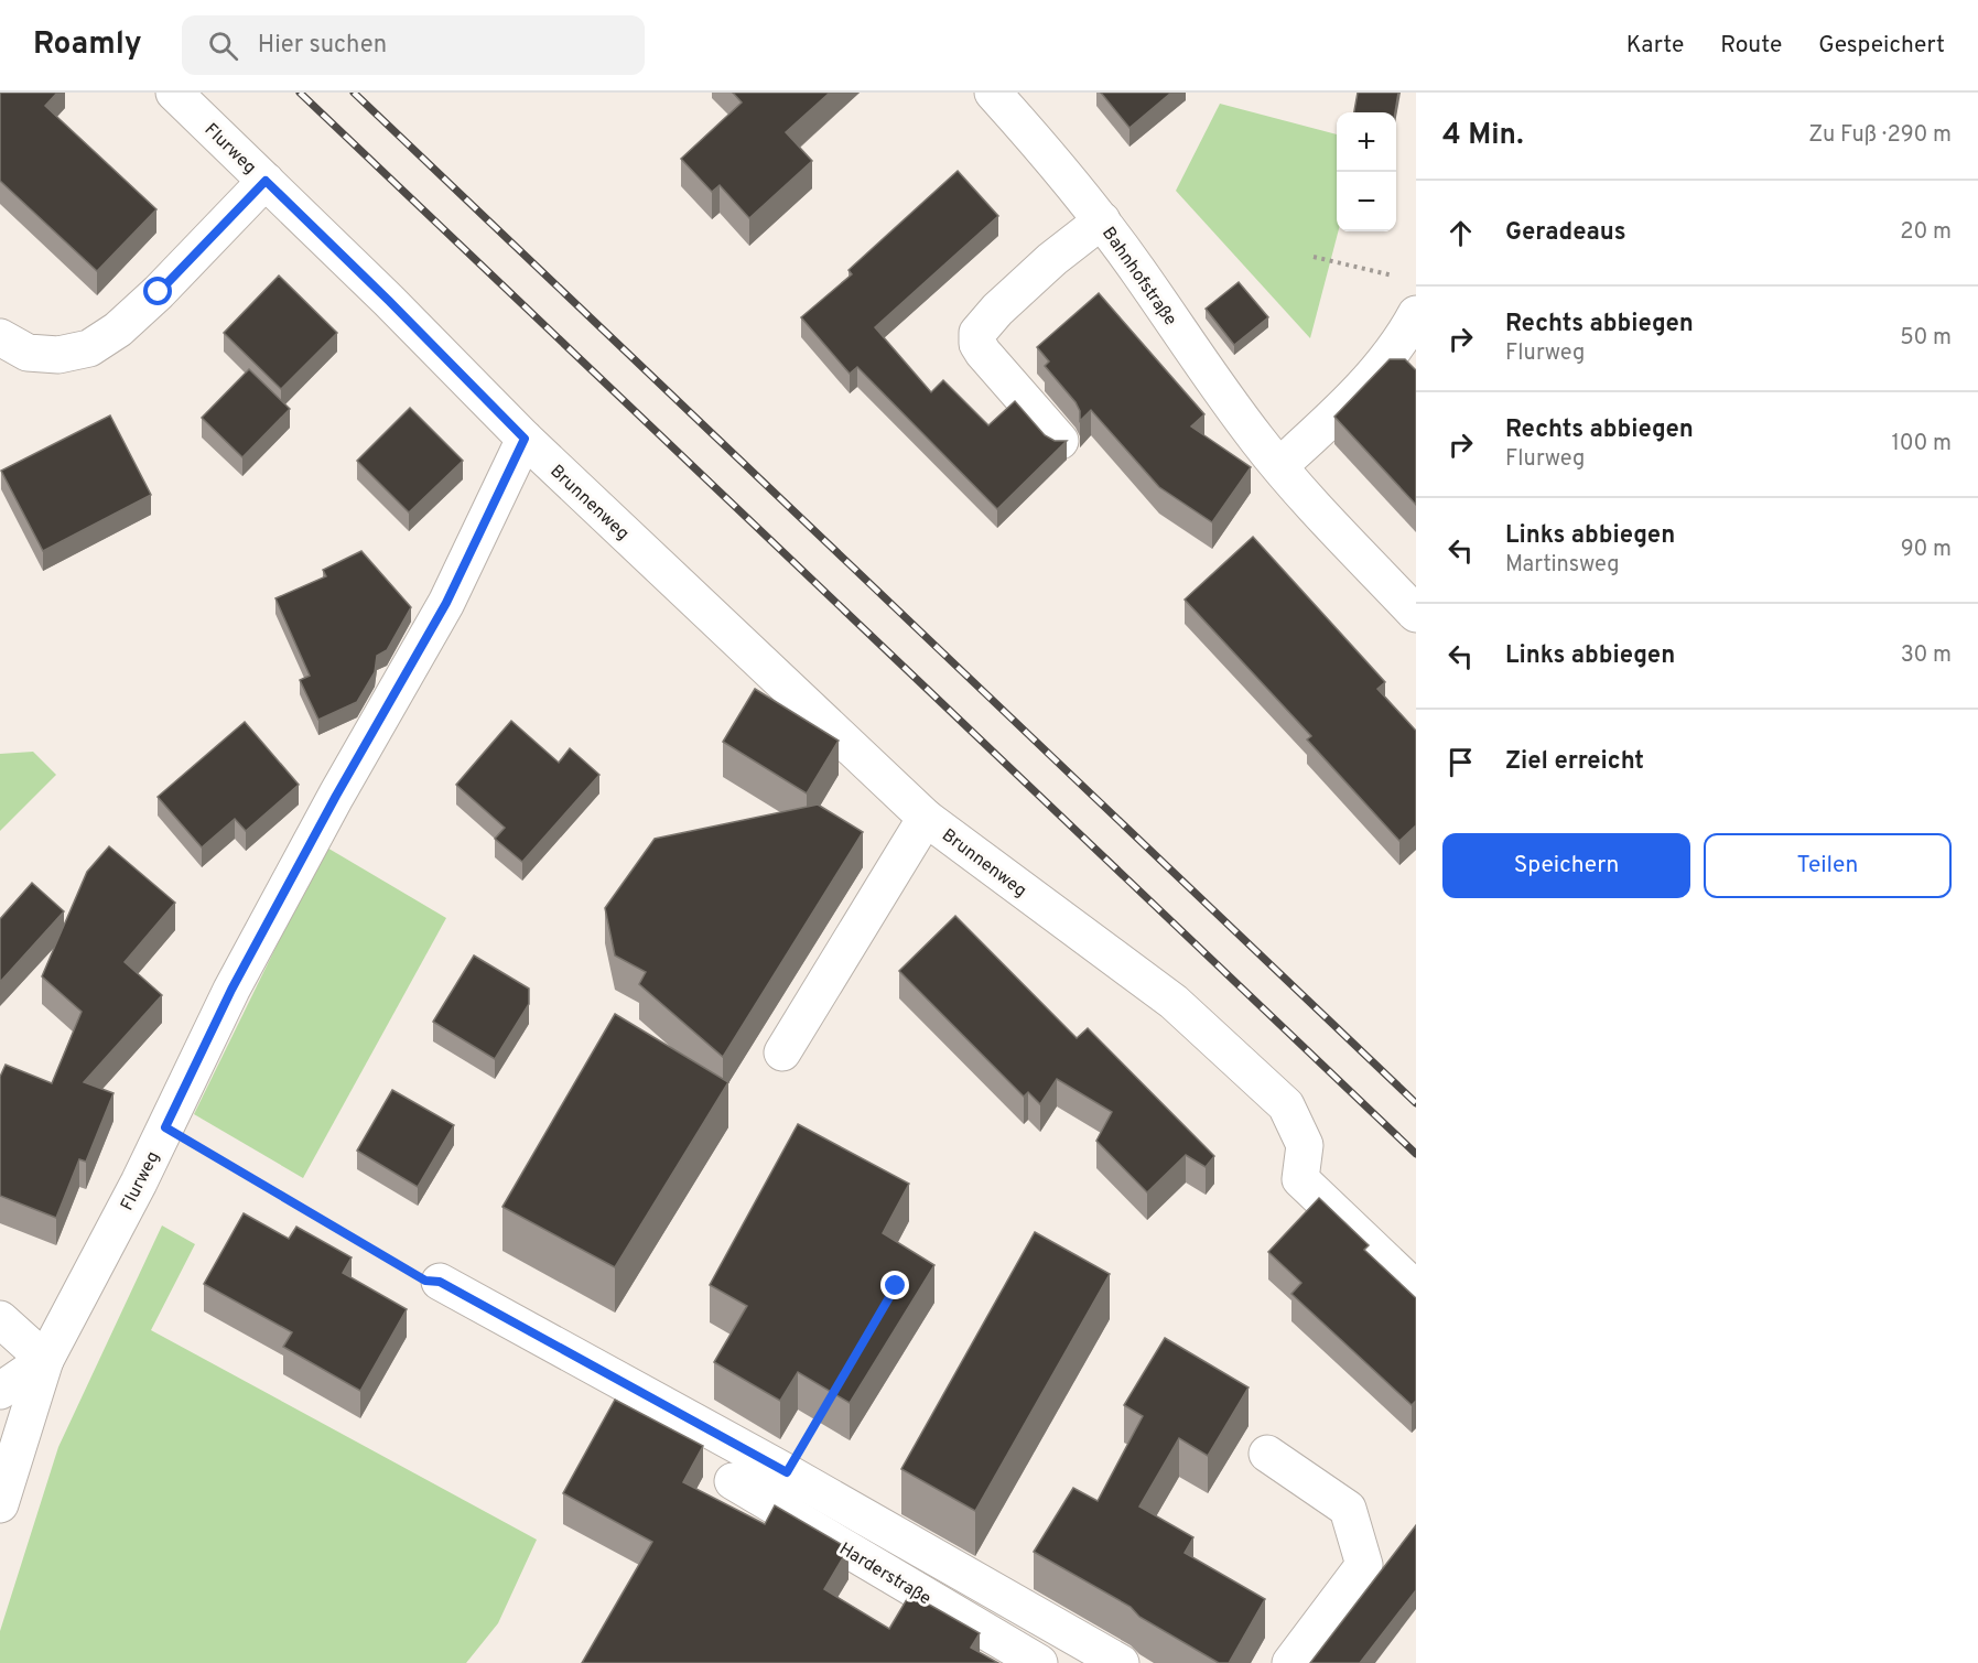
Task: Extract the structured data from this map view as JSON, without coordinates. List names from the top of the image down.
{
  "streets": {
    "street": [
      "Flurweg",
      "Bahnhofstraße",
      "Brunnenweg",
      "Harderstraße"
    ]
  },
  "crossings": [
    ["Flurweg", "Brunnenweg"]
  ],
  "page": {
    "header": "Roamly",
    "search": "Hier suchen",
    "nav": ["Karte", "Route", "Gespeichert"],
    "heading": ["4 Min.", "Zu Fuß · 290 m"],
    "map_buttons": ["+", "−"],
    "list": [
      ["Geradeaus", "20 m"],
      ["Rechts abbiegen", "Flurweg", "50 m"],
      ["Rechts abbiegen", "Flurweg", "100 m"],
      ["Links abbiegen", "Martinsweg", "90 m"],
      ["Links abbiegen", "30 m"],
      "Ziel erreicht"
    ],
    "buttons": ["Speichern", "Teilen"]
  }
}
